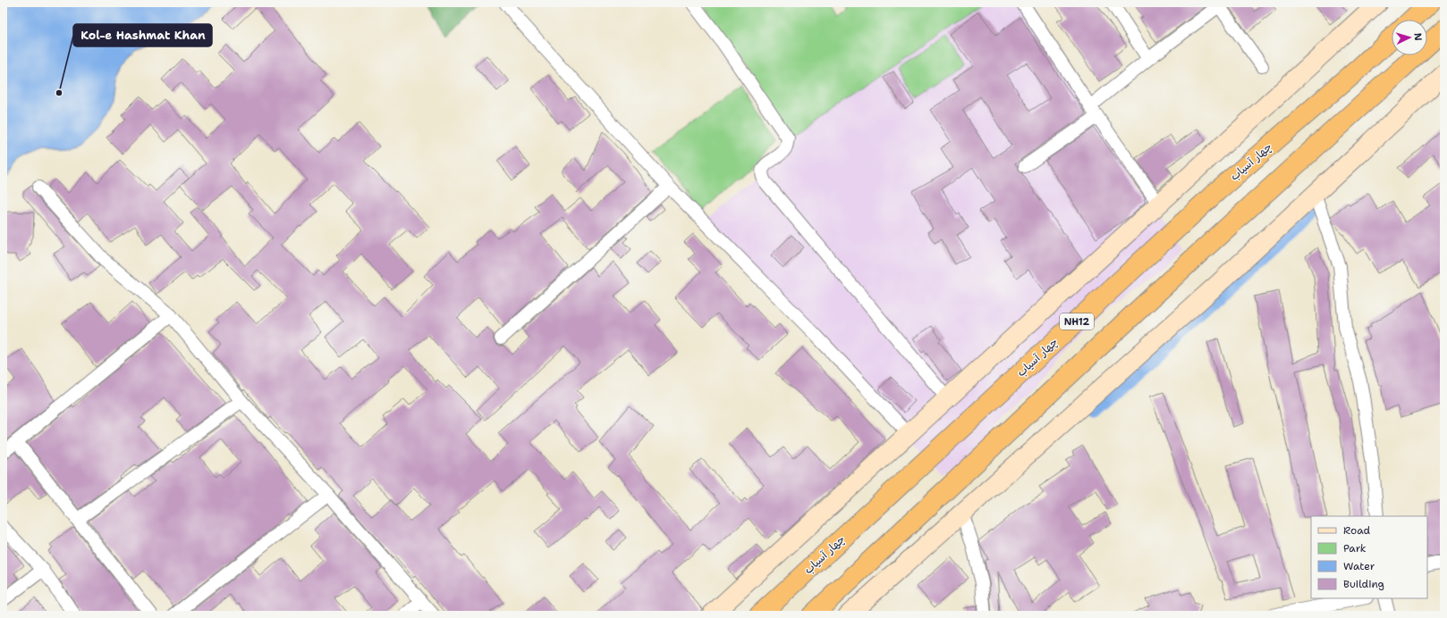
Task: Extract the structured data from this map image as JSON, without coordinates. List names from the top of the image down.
{
  "streets": {
    "highway": ["چهار آسیاب", "NH12"]
  },
  "places": ["Kol-e Hashmat Khan"],
  "legend": [
    "Road",
    "Park",
    "Water",
    "Building"
  ],
  "north": "right"
}
